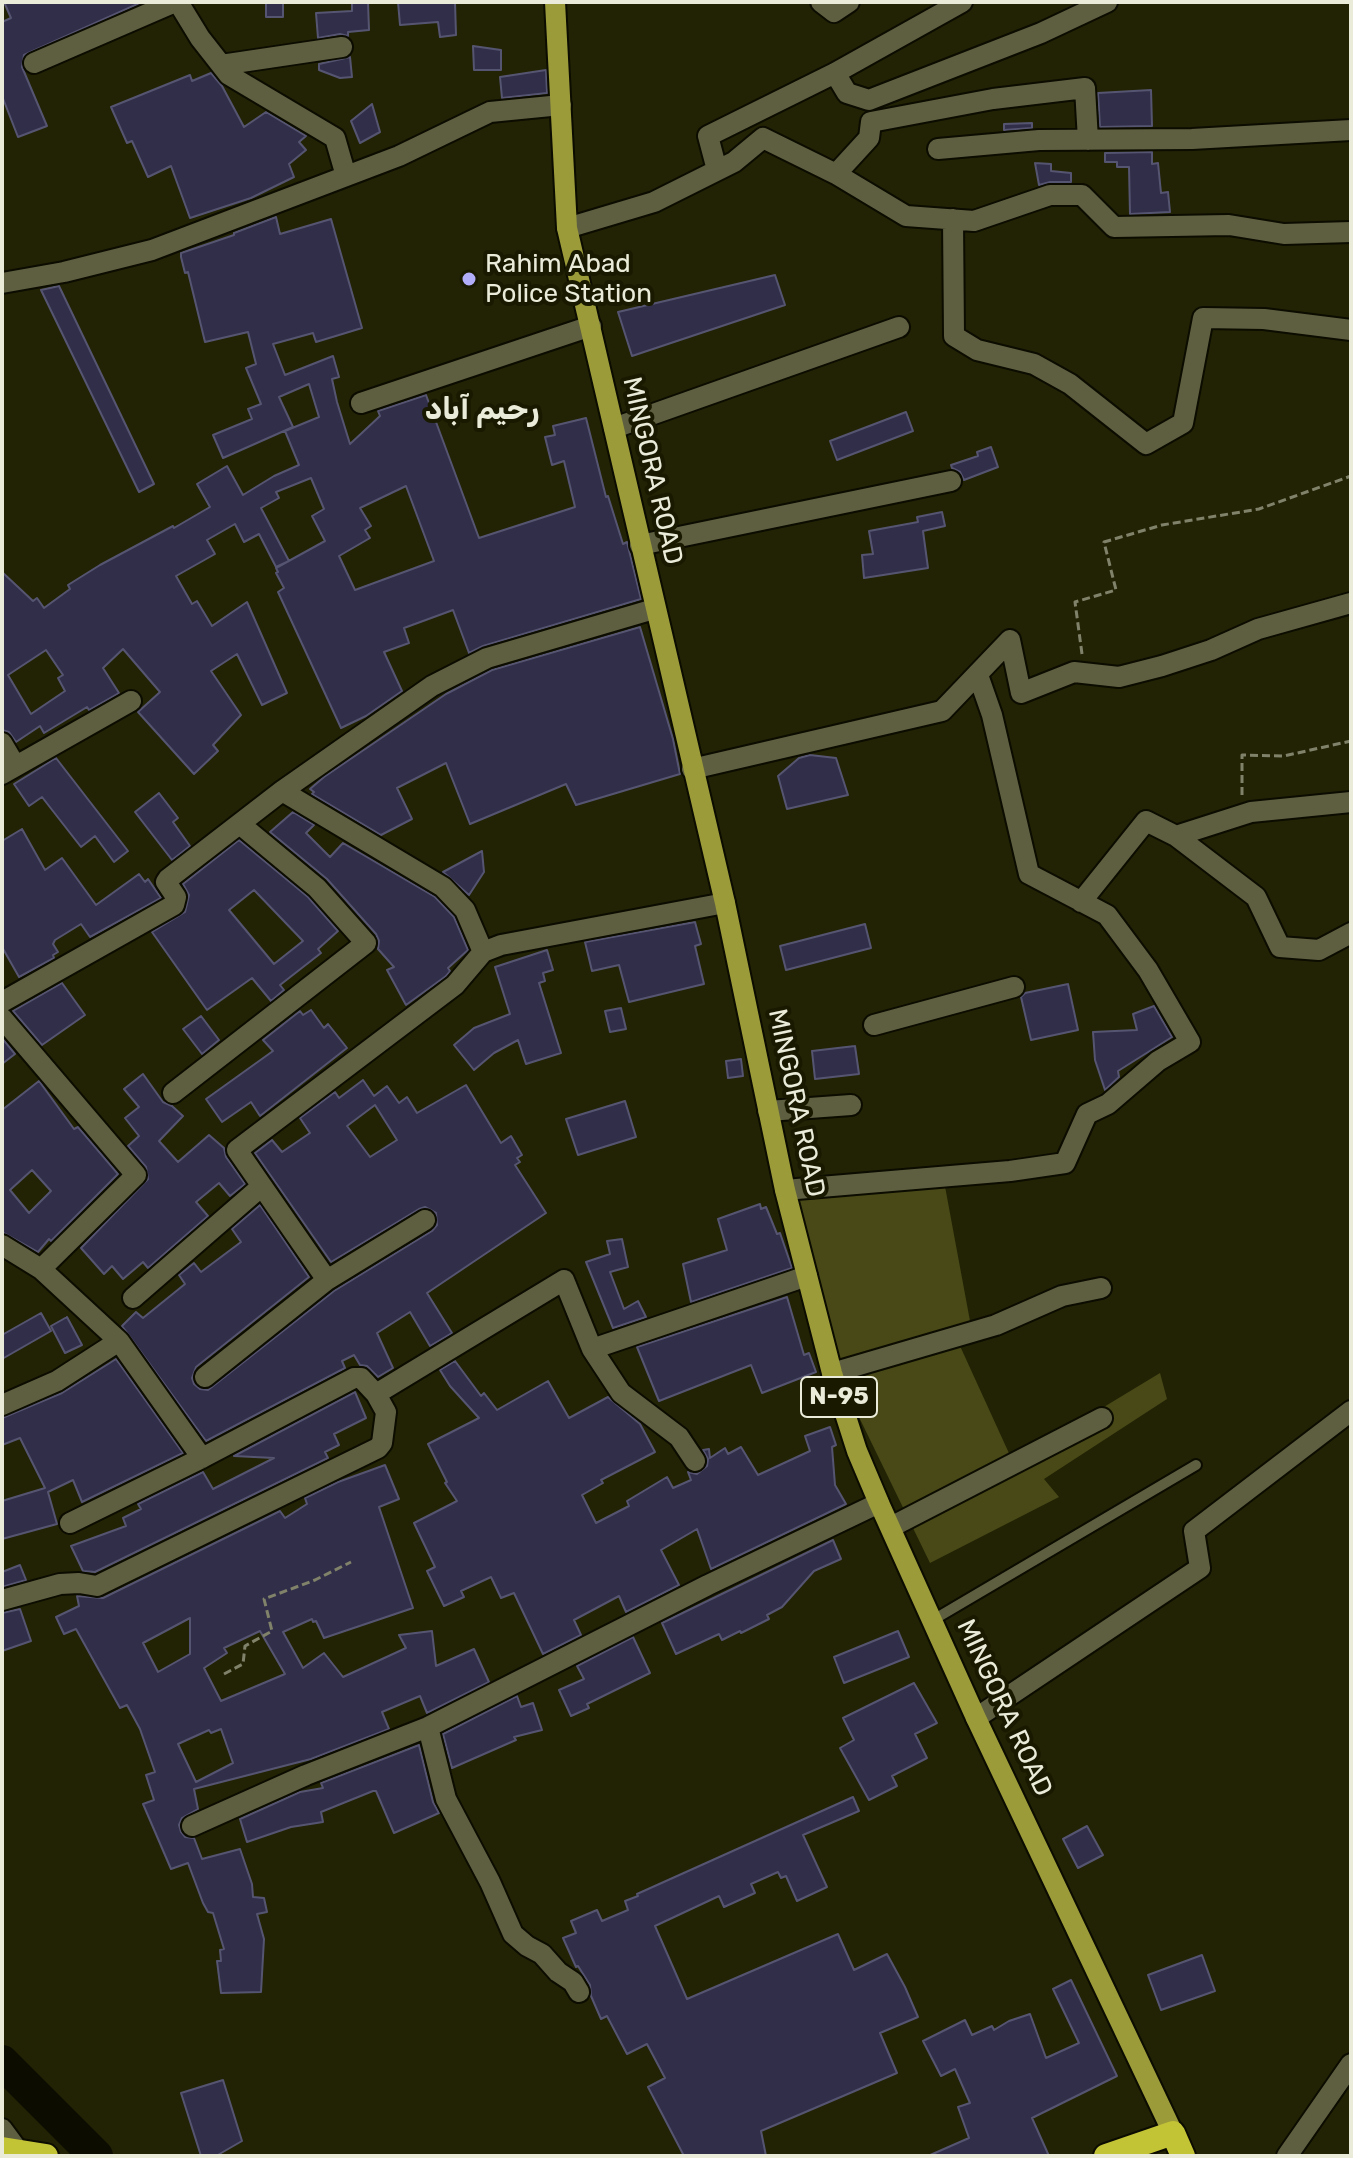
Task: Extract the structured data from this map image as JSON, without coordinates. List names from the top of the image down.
{
  "streets": {
    "highway": ["MINGORA ROAD", "N-95"]
  },
  "districts": ["رحیم آباد"],
  "places": ["Rahim Abad Police Station"]
}
